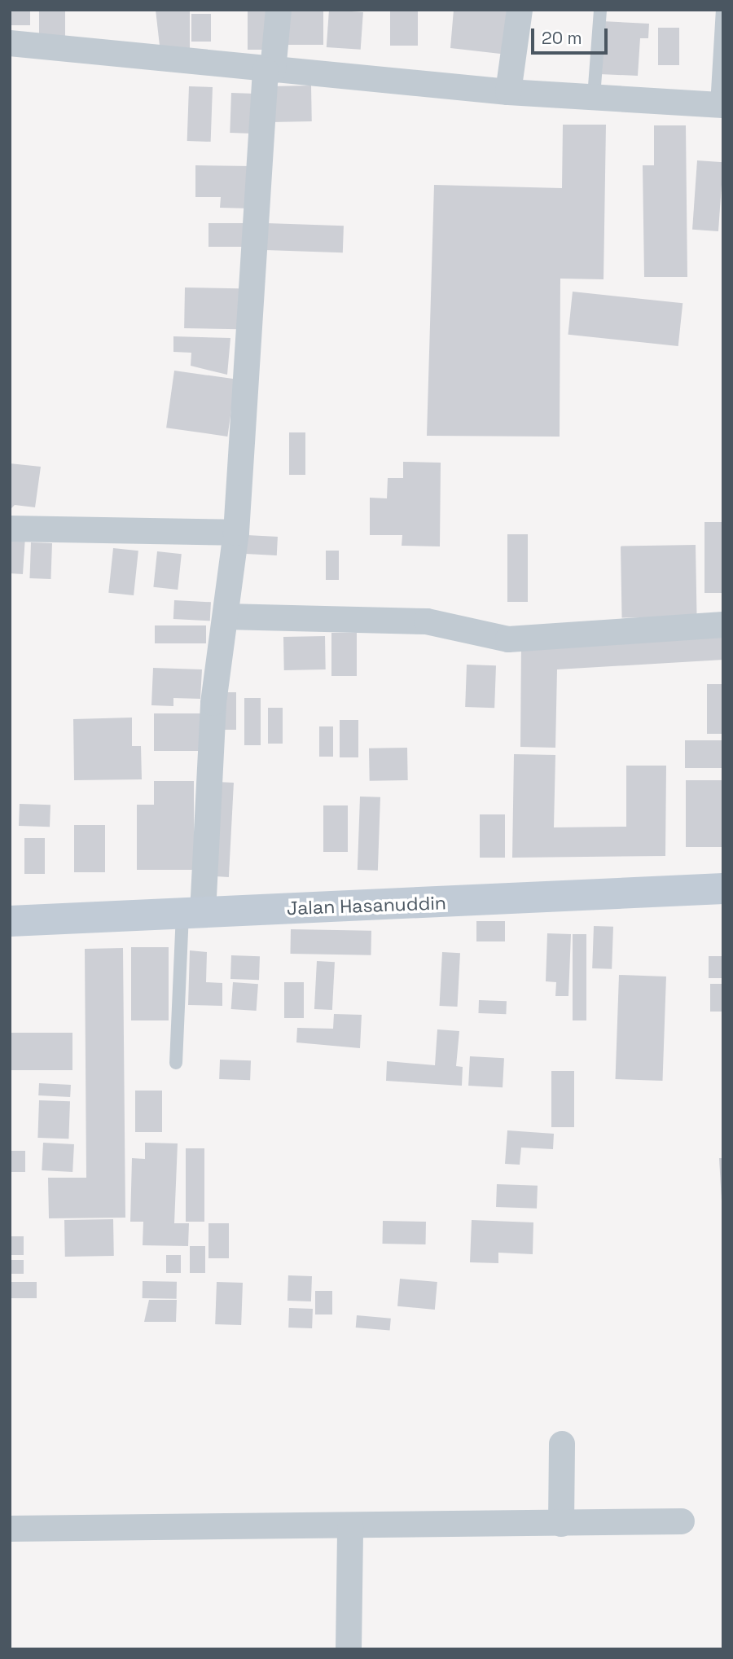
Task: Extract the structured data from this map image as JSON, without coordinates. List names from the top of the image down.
{
  "streets": {
    "main road": ["Jalan Hasanuddin"]
  },
  "scale_bar": "20 m"
}
